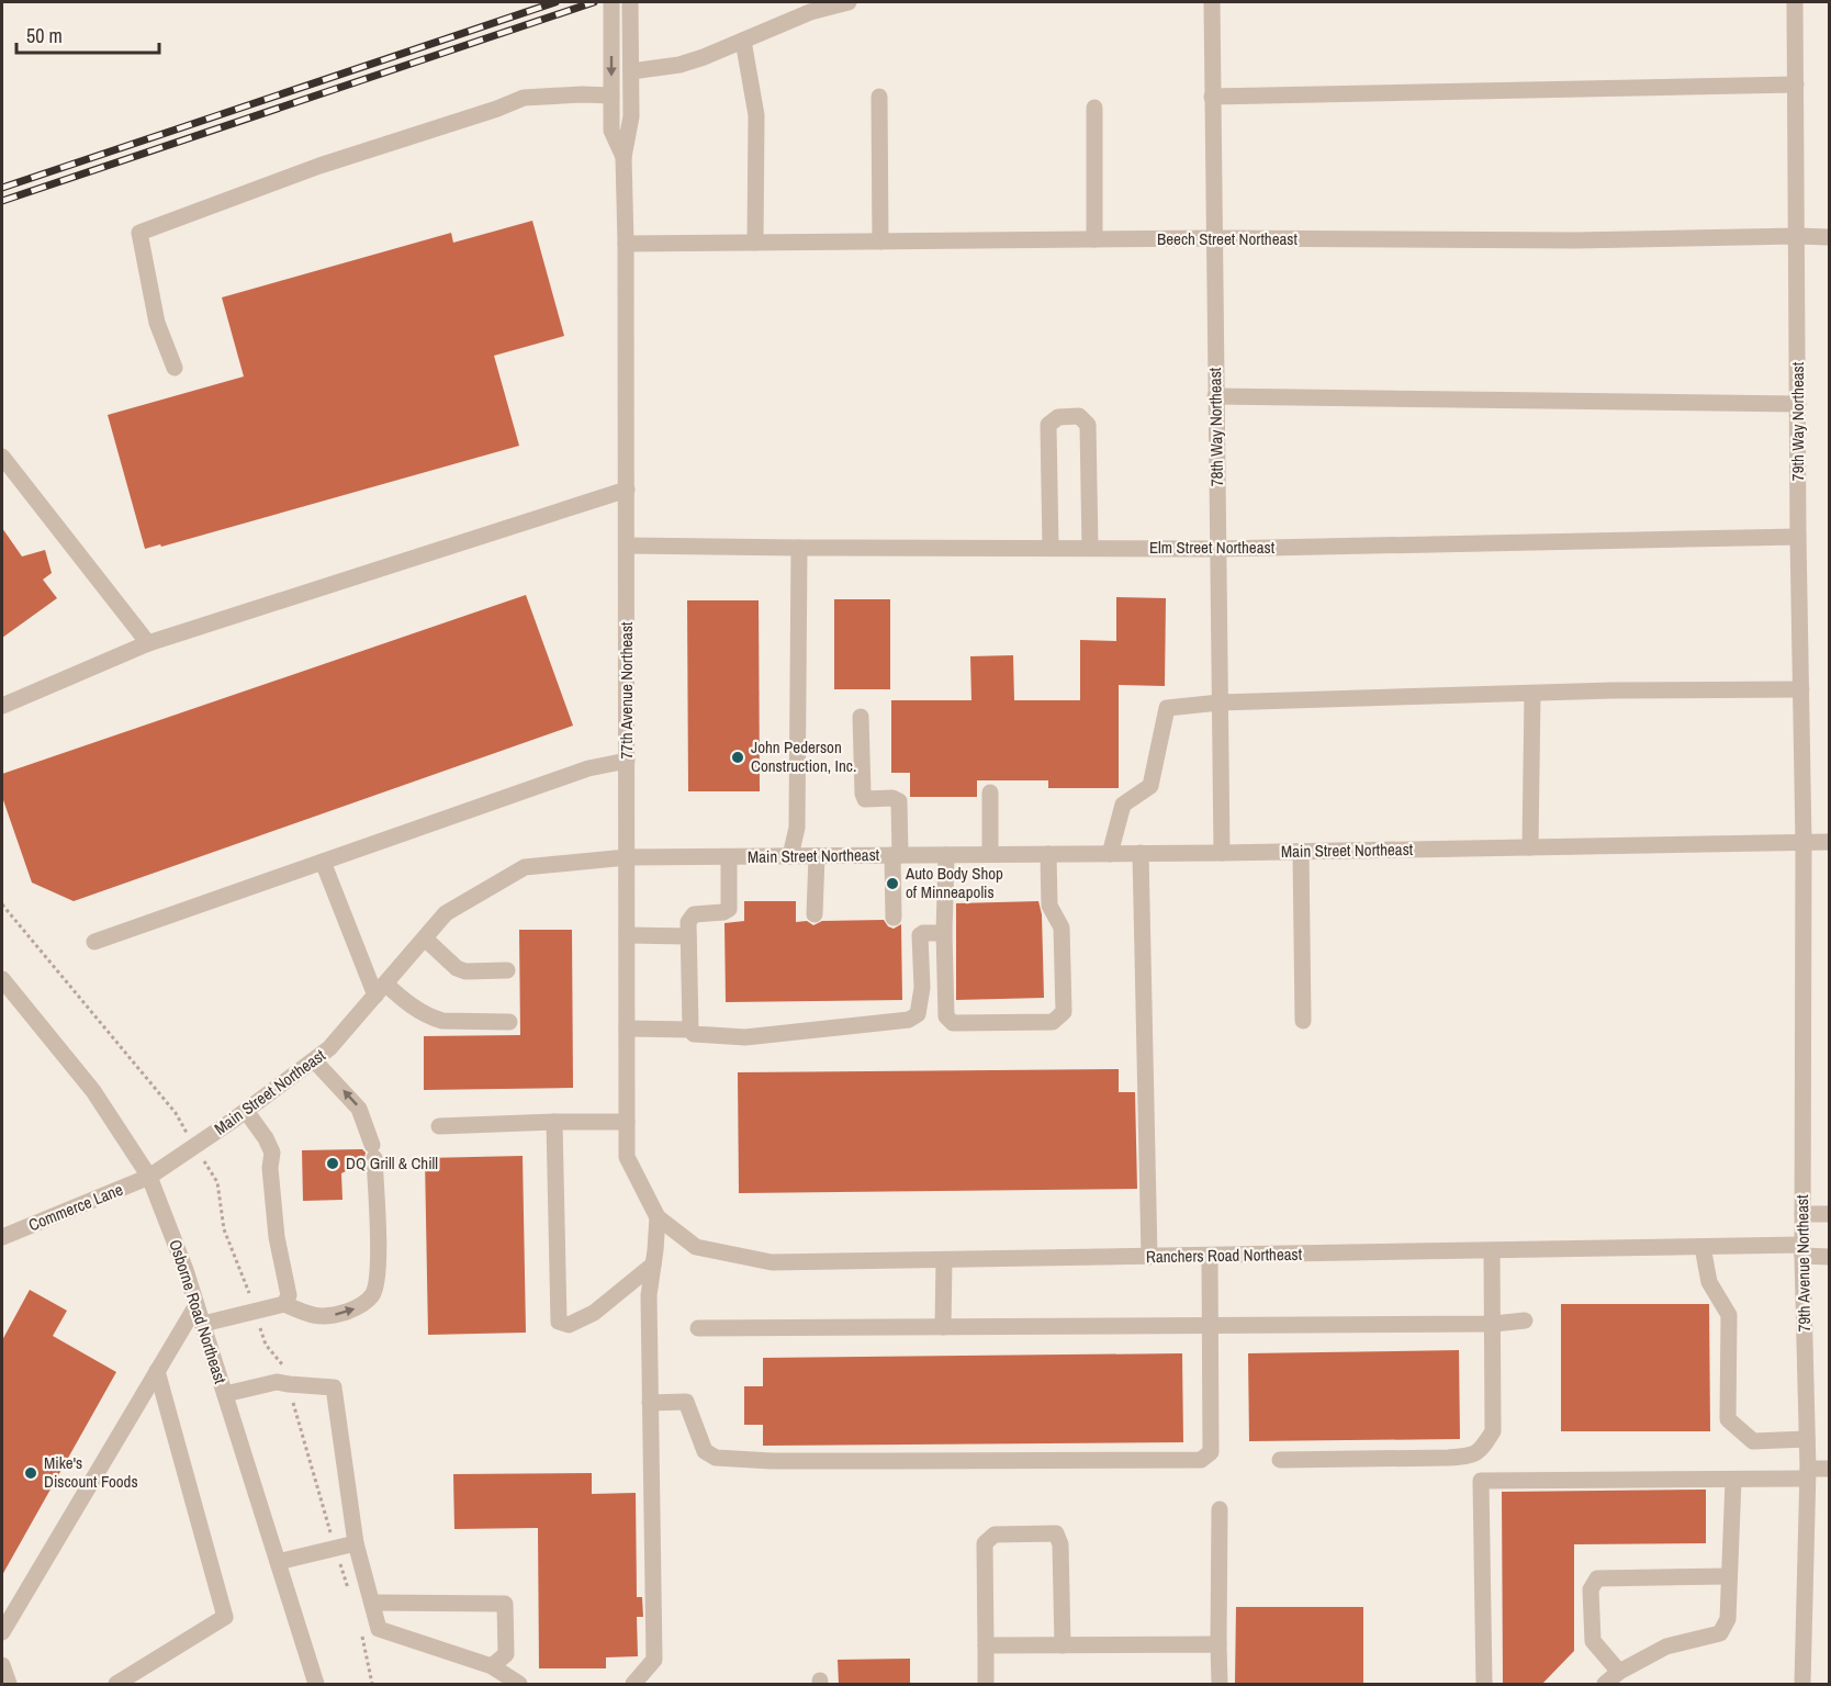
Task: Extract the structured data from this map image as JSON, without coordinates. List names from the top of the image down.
{
  "streets": {
    "street": [
      "Beech Street Northeast",
      "79th Way Northeast",
      "78th Way Northeast",
      "Elm Street Northeast",
      "77th Avenue Northeast",
      "Main Street Northeast",
      "Commerce Lane",
      "Ranchers Road Northeast",
      "79th Avenue Northeast",
      "Osborne Road Northeast"
    ]
  },
  "crossings": [
    ["Beech Street Northeast", "79th Way Northeast"],
    ["Beech Street Northeast", "78th Way Northeast"],
    ["Beech Street Northeast", "77th Avenue Northeast"],
    ["79th Way Northeast", "Elm Street Northeast"],
    ["79th Way Northeast", "Main Street Northeast"],
    ["79th Way Northeast", "79th Avenue Northeast"],
    ["78th Way Northeast", "Elm Street Northeast"],
    ["78th Way Northeast", "Main Street Northeast"],
    ["Elm Street Northeast", "77th Avenue Northeast"],
    ["77th Avenue Northeast", "Main Street Northeast"],
    ["77th Avenue Northeast", "Ranchers Road Northeast"],
    ["Main Street Northeast", "Commerce Lane"],
    ["Main Street Northeast", "79th Avenue Northeast"],
    ["Main Street Northeast", "Osborne Road Northeast"],
    ["Commerce Lane", "Osborne Road Northeast"],
    ["Ranchers Road Northeast", "79th Avenue Northeast"]
  ],
  "places": [
    "John Pederson Construction, Inc.",
    "Auto Body Shop of Minneapolis",
    "DQ Grill & Chill",
    "Mike's Discount Foods"
  ],
  "scale_bar": "50 m"
}
